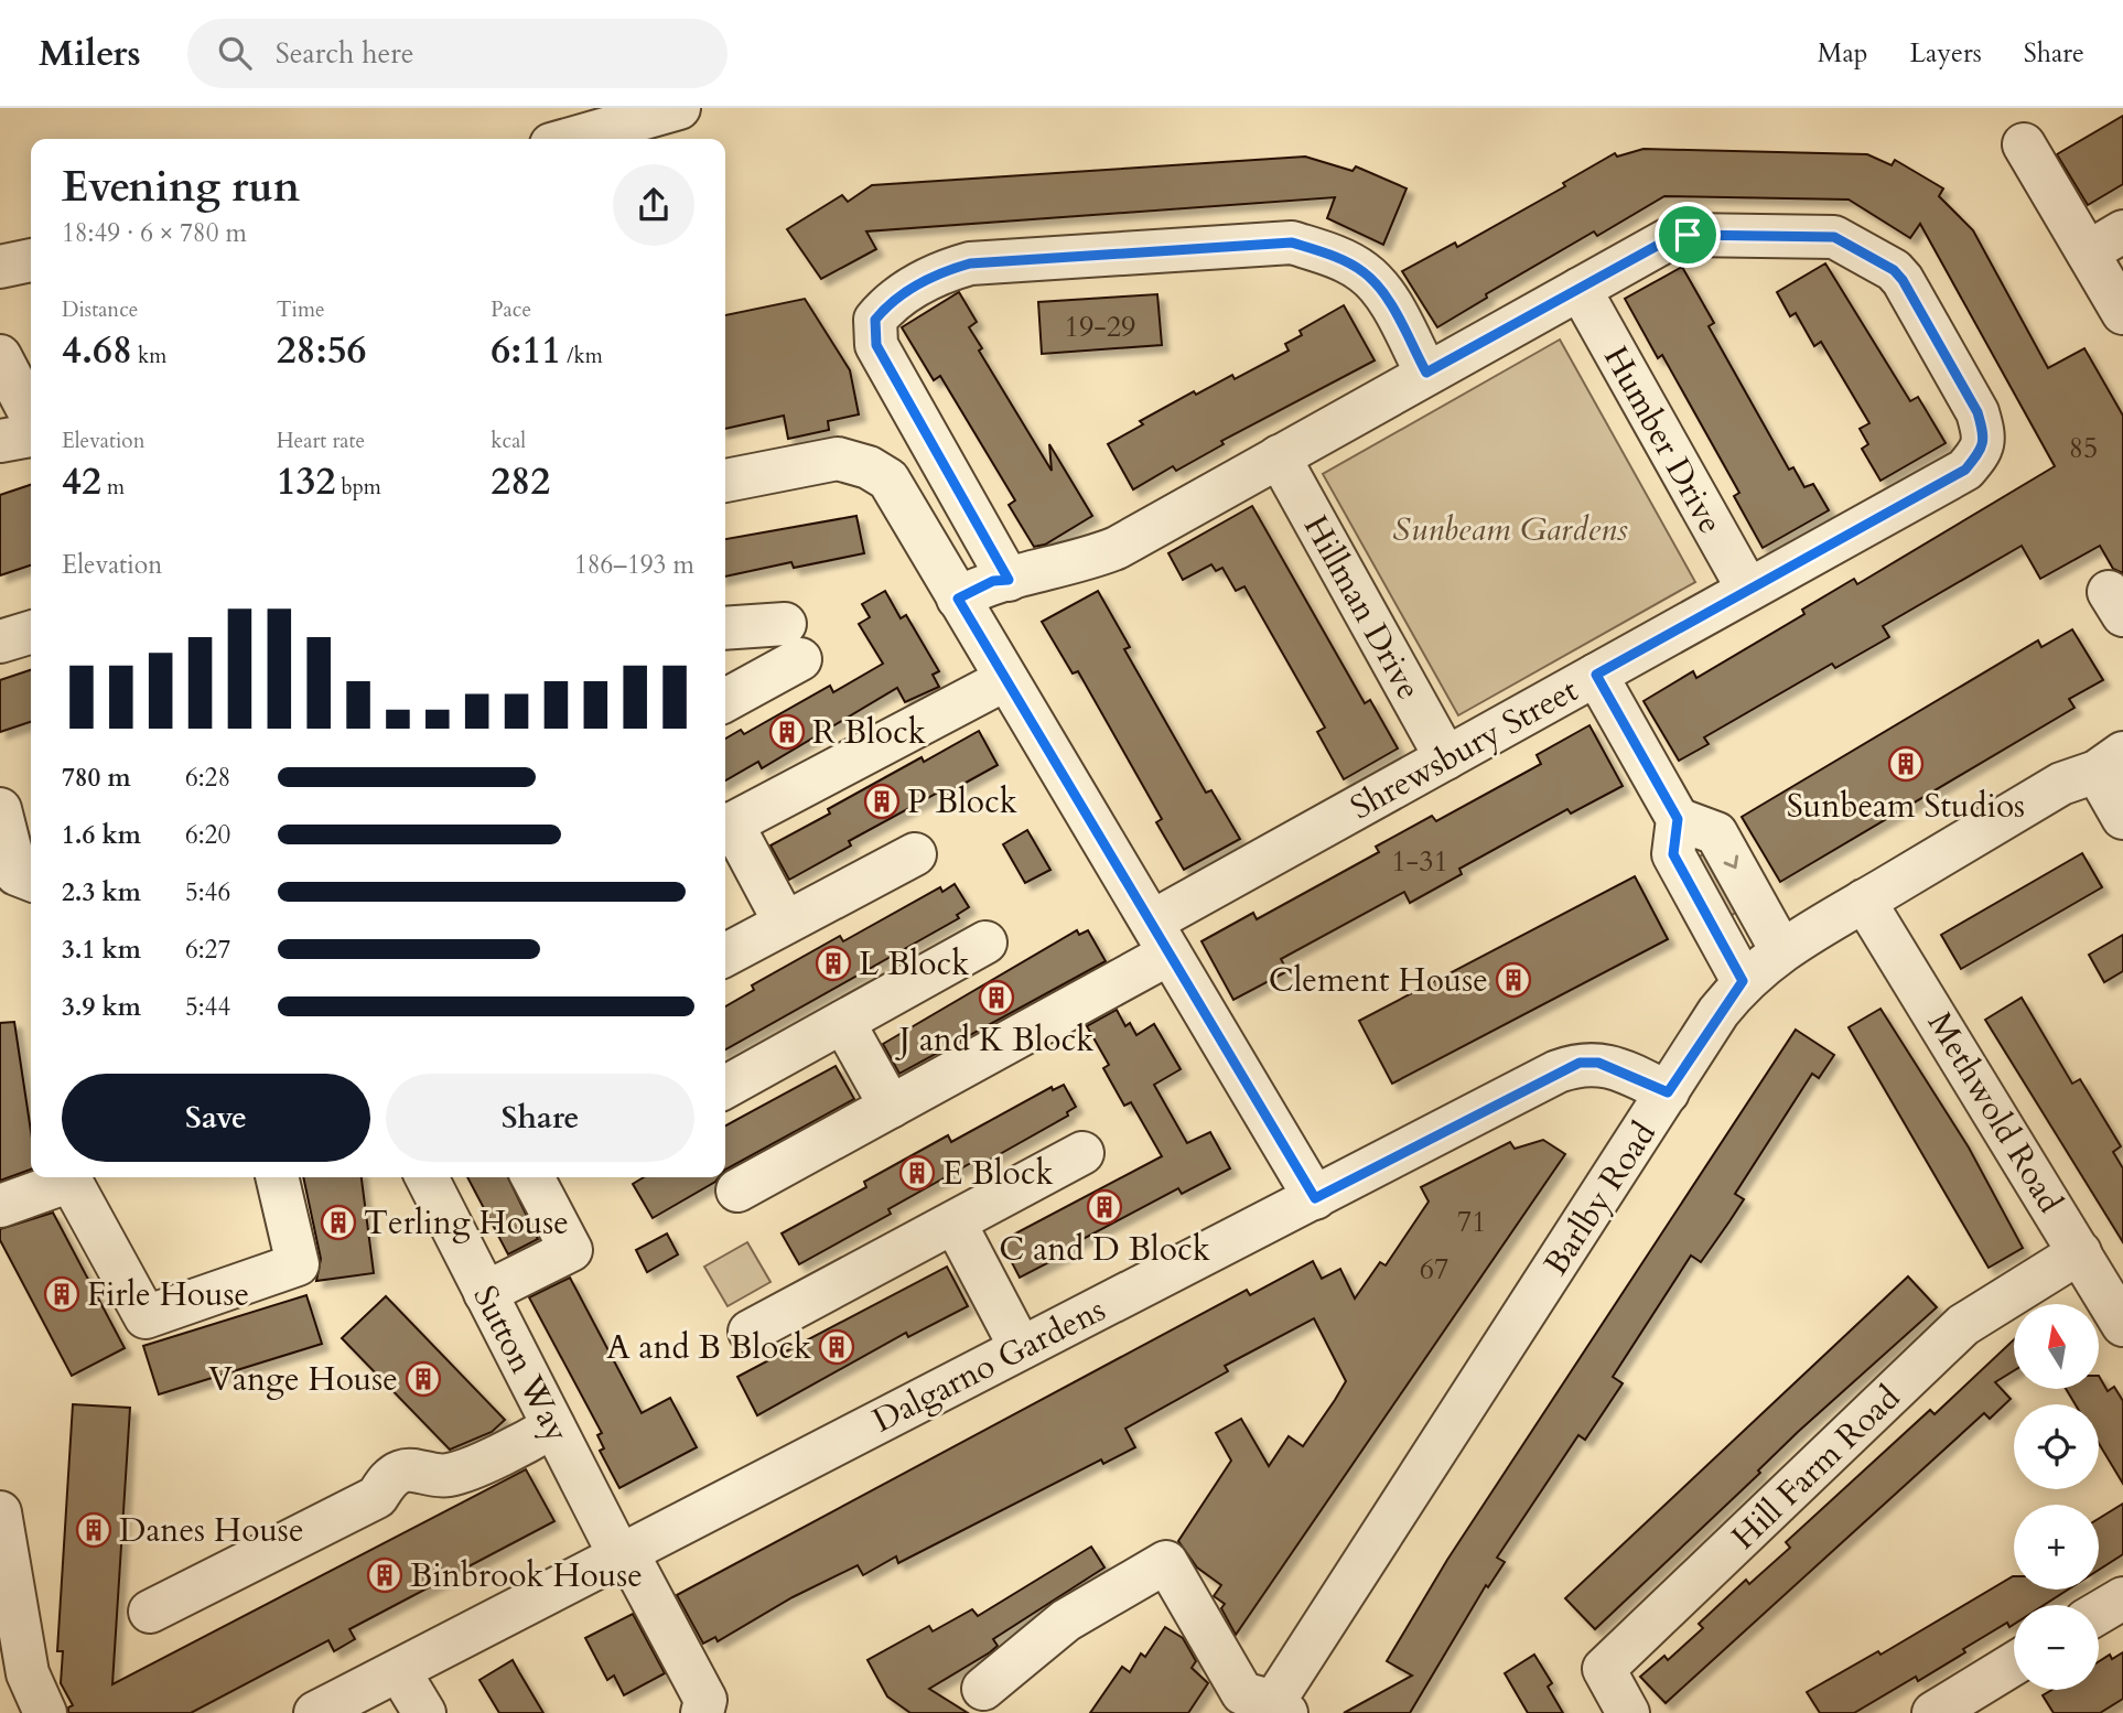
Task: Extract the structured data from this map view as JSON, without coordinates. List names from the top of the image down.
{
  "streets": {
    "street": [
      "Humber Drive",
      "Hillman Drive",
      "Shrewsbury Street",
      "Methwold Road",
      "Barlby Road",
      "Sutton Way",
      "Dalgarno Gardens",
      "Hill Farm Road"
    ]
  },
  "crossings": [
    ["Humber Drive", "Shrewsbury Street"],
    ["Hillman Drive", "Shrewsbury Street"],
    ["Methwold Road", "Barlby Road"],
    ["Methwold Road", "Hill Farm Road"],
    ["Barlby Road", "Dalgarno Gardens"],
    ["Sutton Way", "Dalgarno Gardens"]
  ],
  "parks": ["Sunbeam Gardens"],
  "places": {
    "building": [
      "R Block",
      "Sunbeam Studios",
      "P Block",
      "L Block",
      "Clement House",
      "J and K Block",
      "E Block",
      "C and D Block",
      "Terling House",
      "Firle House",
      "A and B Block",
      "Vange House",
      "Danes House",
      "Binbrook House"
    ]
  },
  "house_numbers": [
    "19-29",
    "85",
    "1-31",
    "71",
    "67"
  ],
  "north": "top",
  "page": {
    "header": "Milers",
    "search": "Search here",
    "nav": ["Map", "Layers", "Share"],
    "heading": ["Evening run", "18:49 · 6 × 780 m"],
    "stats": [
      ["Distance", "4.68 km"],
      ["Time", "28:56"],
      ["Pace", "6:11 /km"],
      ["Elevation", "42 m"],
      ["Heart rate", "132 bpm"],
      ["kcal", "282"]
    ],
    "chart": ["Elevation", "186–193 m"],
    "list": [
      {
        "name": "780 m",
        "note": "6:28"
      },
      {
        "name": "1.6 km",
        "note": "6:20"
      },
      {
        "name": "2.3 km",
        "note": "5:46"
      },
      {
        "name": "3.1 km",
        "note": "6:27"
      },
      {
        "name": "3.9 km",
        "note": "5:44"
      }
    ],
    "buttons": ["Save", "Share"],
    "map_buttons": ["+", "−"]
  }
}
